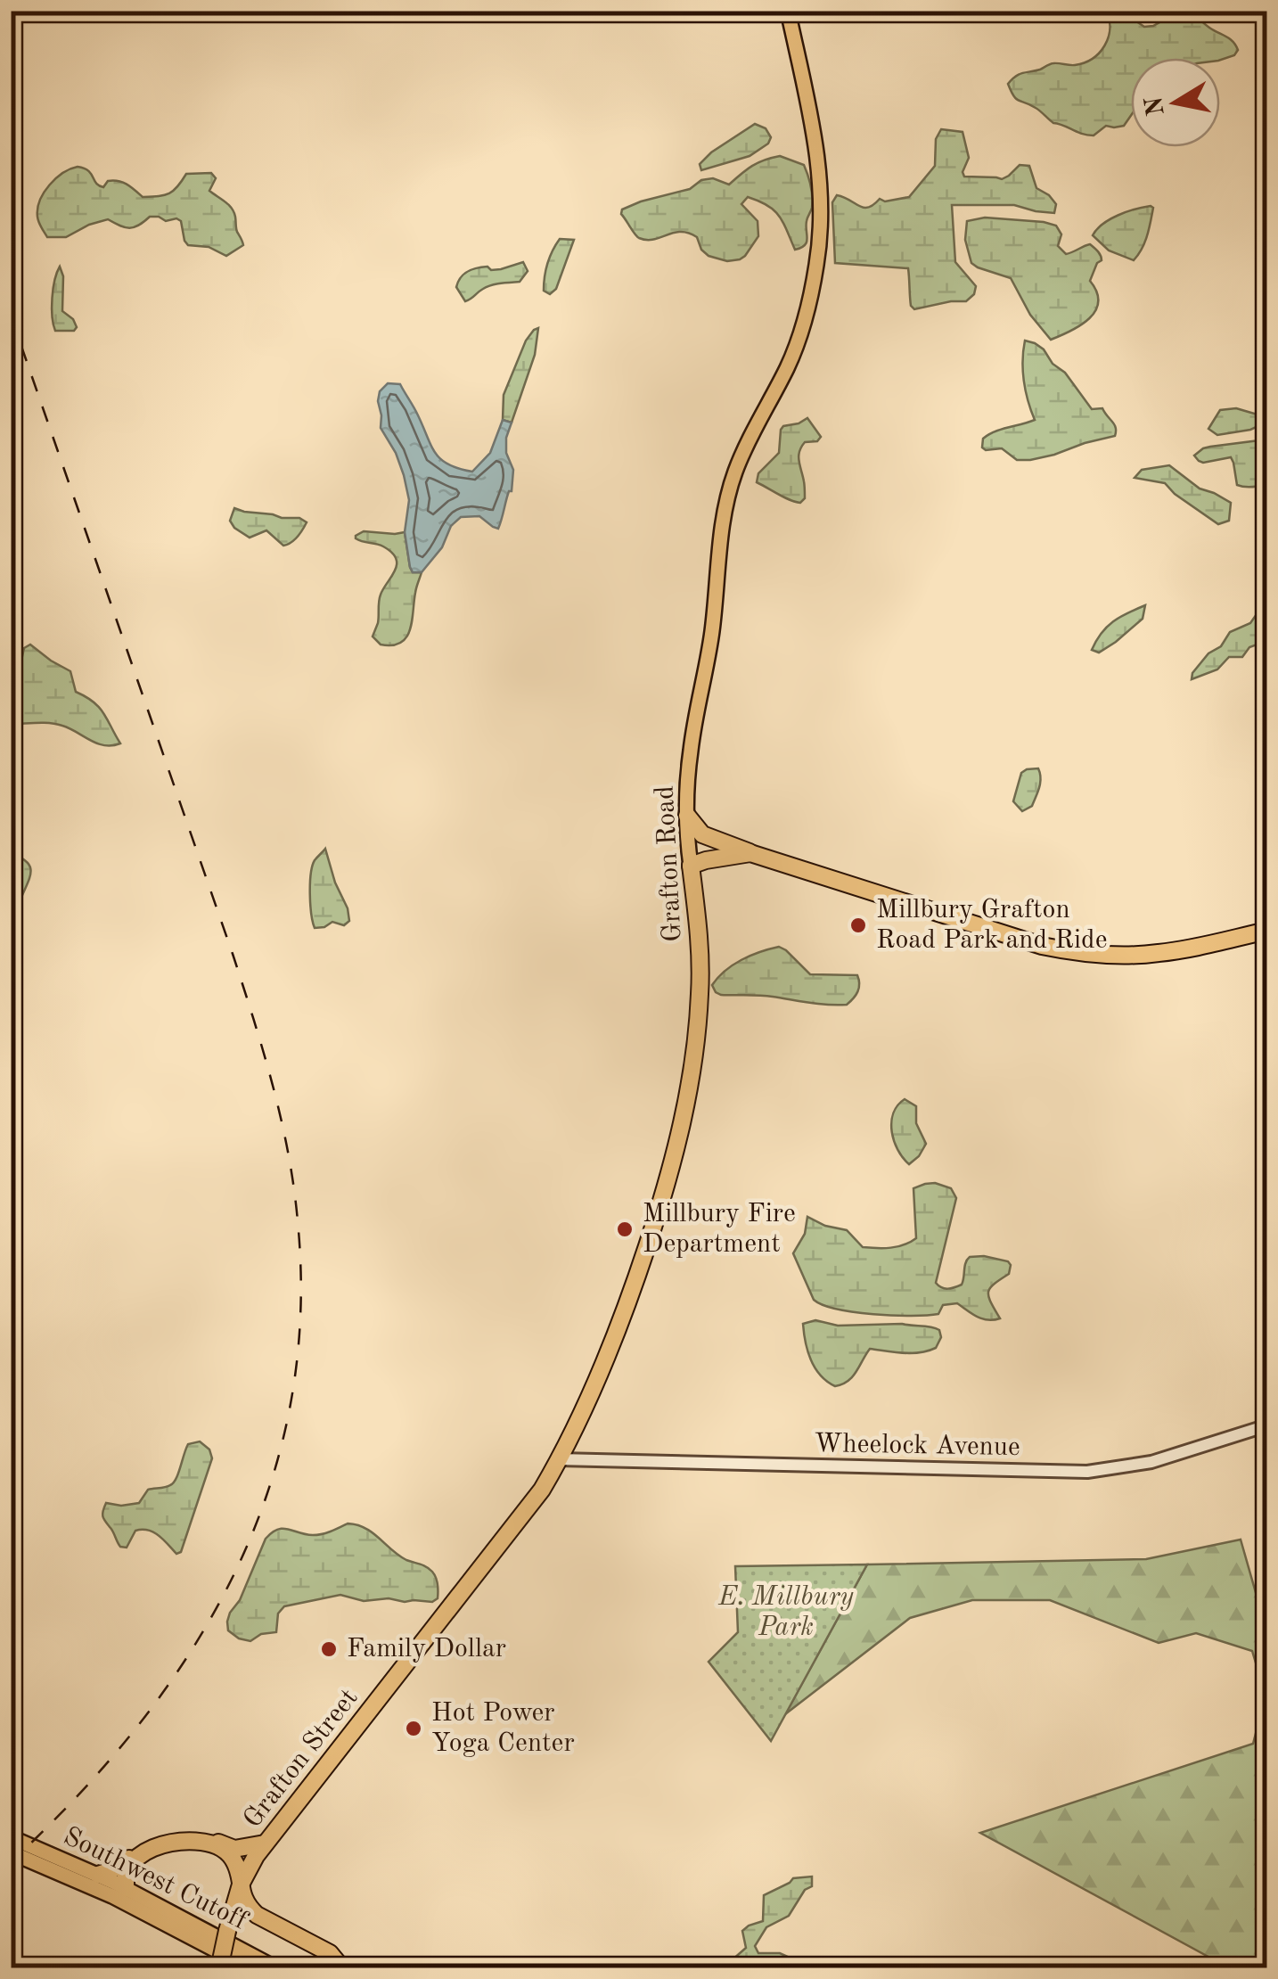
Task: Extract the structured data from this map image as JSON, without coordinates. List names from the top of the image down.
{
  "streets": {
    "highway": ["Grafton Road", "Grafton Street"],
    "main road": ["Southwest Cutoff"],
    "street": ["Wheelock Avenue"]
  },
  "crossings": [
    ["Grafton Road", "Wheelock Avenue"],
    ["Grafton Road", "Grafton Street"]
  ],
  "parks": ["E. Millbury Park"],
  "places": [
    "Millbury Grafton Road Park and Ride",
    "Millbury Fire Department",
    "Family Dollar",
    "Hot Power Yoga Center"
  ],
  "north": "left"
}
